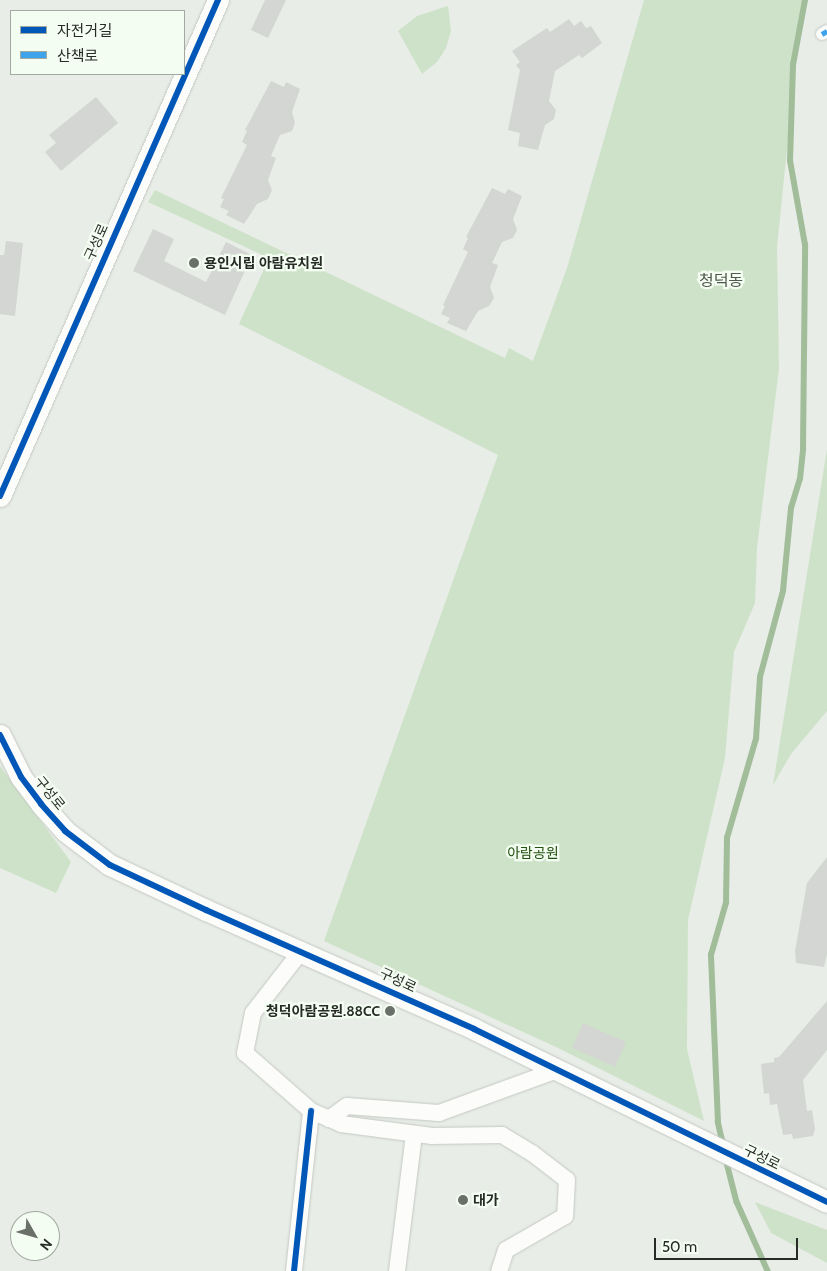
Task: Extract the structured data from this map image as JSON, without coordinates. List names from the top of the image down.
{
  "streets": {
    "street": ["구성로"]
  },
  "districts": ["청덕동"],
  "parks": ["아람공원"],
  "places": ["용인시립 아람유치원", "청덕아람공원.88CC", "대가"],
  "legend": ["자전거길", "산책로"],
  "scale_bar": "50 m",
  "north": "bottom right"
}
